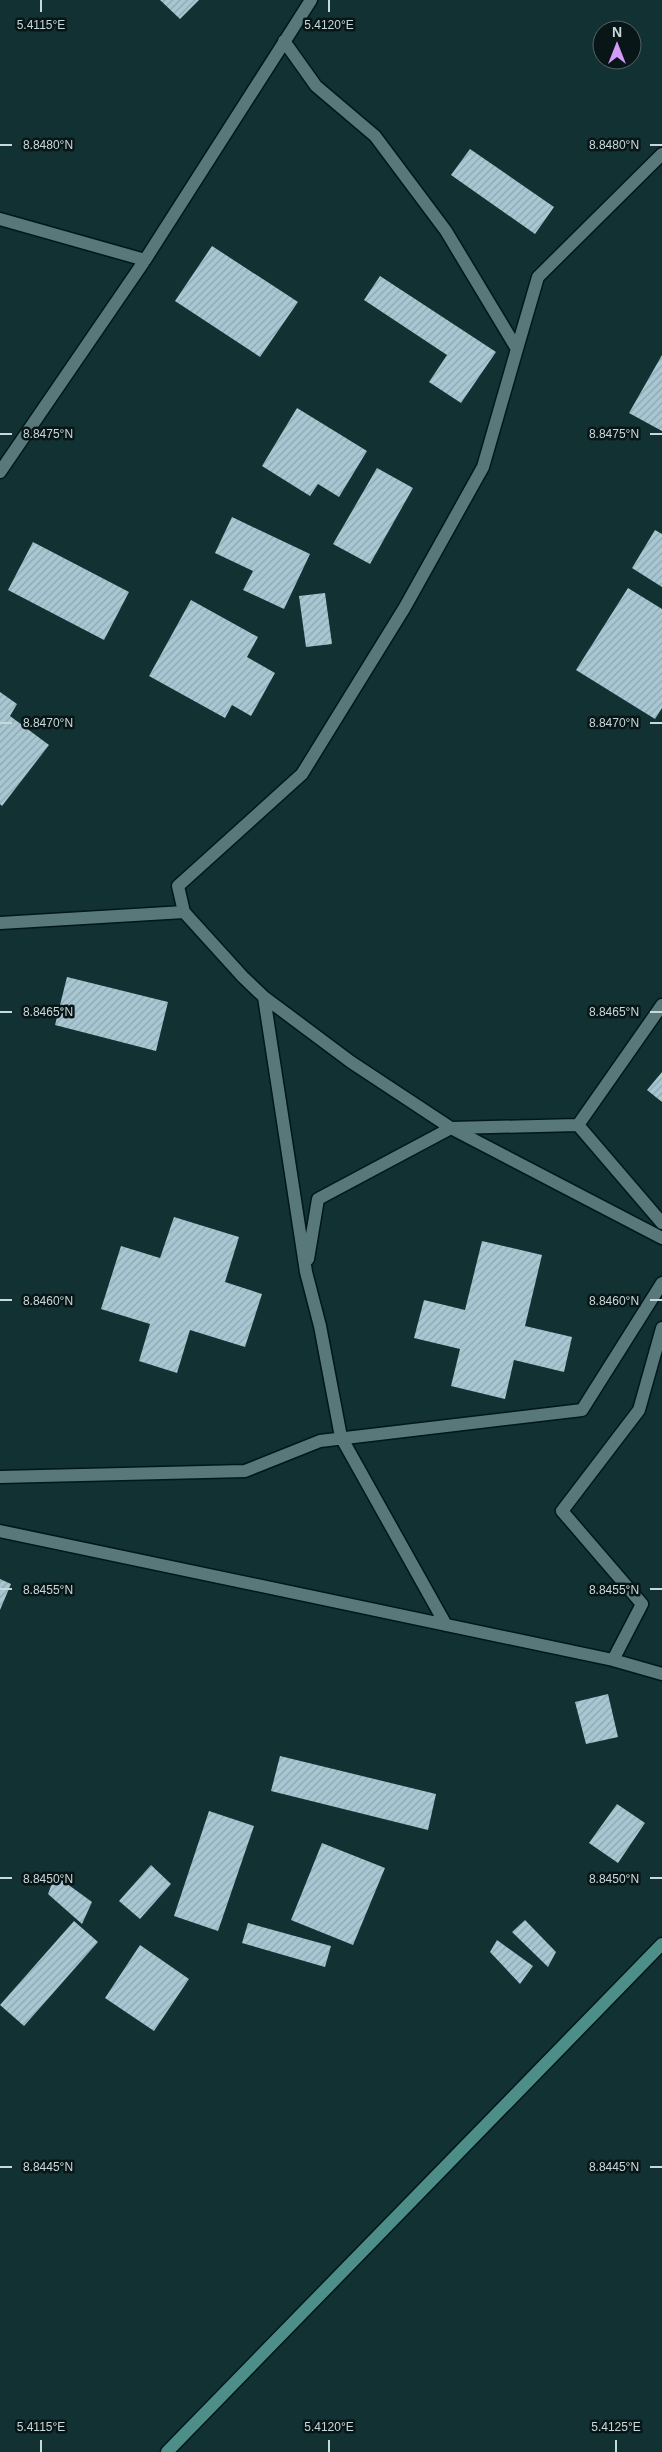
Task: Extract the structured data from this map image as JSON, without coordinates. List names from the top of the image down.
{
  "north": "top",
  "coordinates": [
    "5.4115°E",
    "5.4120°E",
    "8.8480°N",
    "8.8475°N",
    "8.8470°N",
    "8.8465°N",
    "8.8460°N",
    "8.8455°N",
    "8.8450°N",
    "8.8445°N",
    "5.4125°E"
  ]
}
